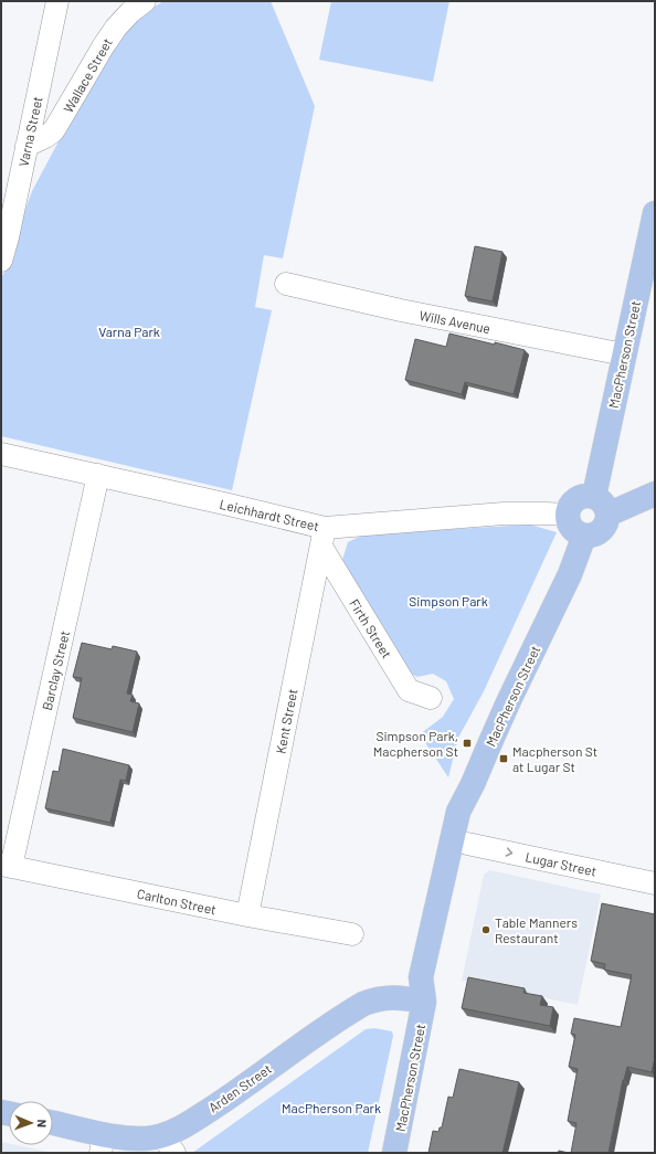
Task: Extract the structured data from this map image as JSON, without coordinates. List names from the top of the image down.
{
  "streets": {
    "main road": ["MacPherson Street", "Arden Street"],
    "street": [
      "Wallace Street",
      "Varna Street",
      "Wills Avenue",
      "Leichhardt Street",
      "Firth Street",
      "Barclay Street",
      "Kent Street",
      "Lugar Street",
      "Carlton Street"
    ]
  },
  "crossings": [
    ["Wallace Street", "Varna Street"],
    ["Wills Avenue", "MacPherson Street"],
    ["MacPherson Street", "Leichhardt Street"],
    ["MacPherson Street", "Lugar Street"],
    ["MacPherson Street", "Arden Street"],
    ["Leichhardt Street", "Firth Street"],
    ["Leichhardt Street", "Barclay Street"],
    ["Leichhardt Street", "Kent Street"],
    ["Firth Street", "Kent Street"],
    ["Barclay Street", "Carlton Street"],
    ["Kent Street", "Carlton Street"]
  ],
  "one_way": ["Lugar Street"],
  "parks": ["Varna Park", "Simpson Park", "MacPherson Park"],
  "places": {
    "transit": ["Simpson Park, Macpherson St", "Macpherson St at Lugar St"],
    "other": ["Table Manners Restaurant"]
  },
  "north": "right"
}
